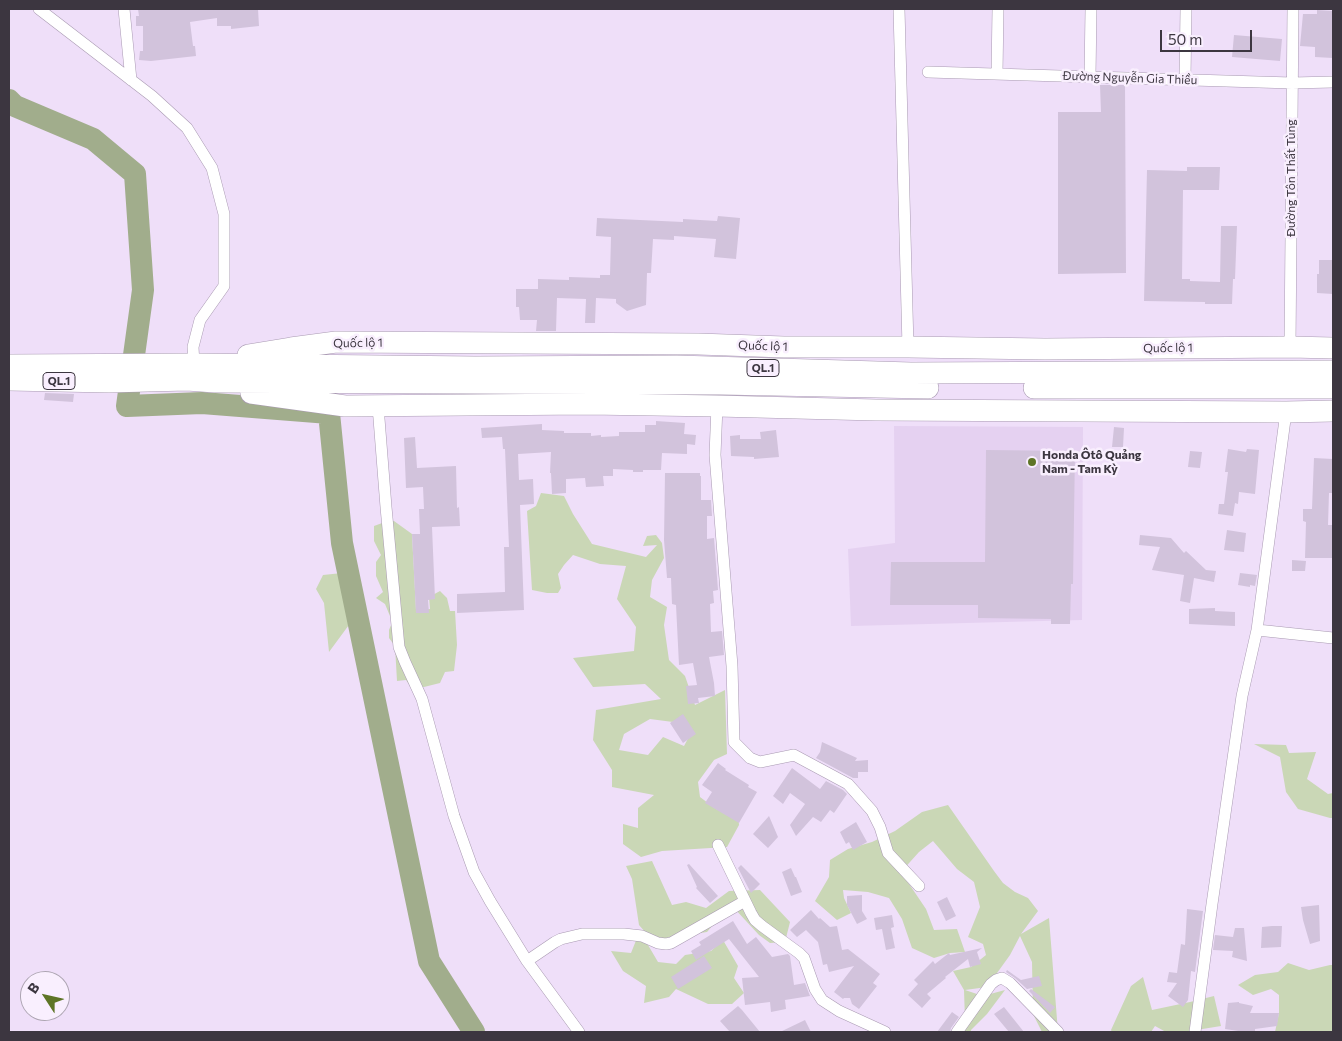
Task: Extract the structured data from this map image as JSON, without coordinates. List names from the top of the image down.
{
  "streets": {
    "highway": ["Quốc lộ 1", "QL.1"],
    "street": ["Đường Nguyễn Gia Thiều", "Đường Tôn Thất Tùng"]
  },
  "crossings": [
    ["Đường Nguyễn Gia Thiều", "Đường Tôn Thất Tùng"],
    ["Đường Tôn Thất Tùng", "Quốc lộ 1"]
  ],
  "places": ["Honda Ôtô Quảng Nam - Tam Kỳ"],
  "scale_bar": "50 m",
  "north": "top left"
}
